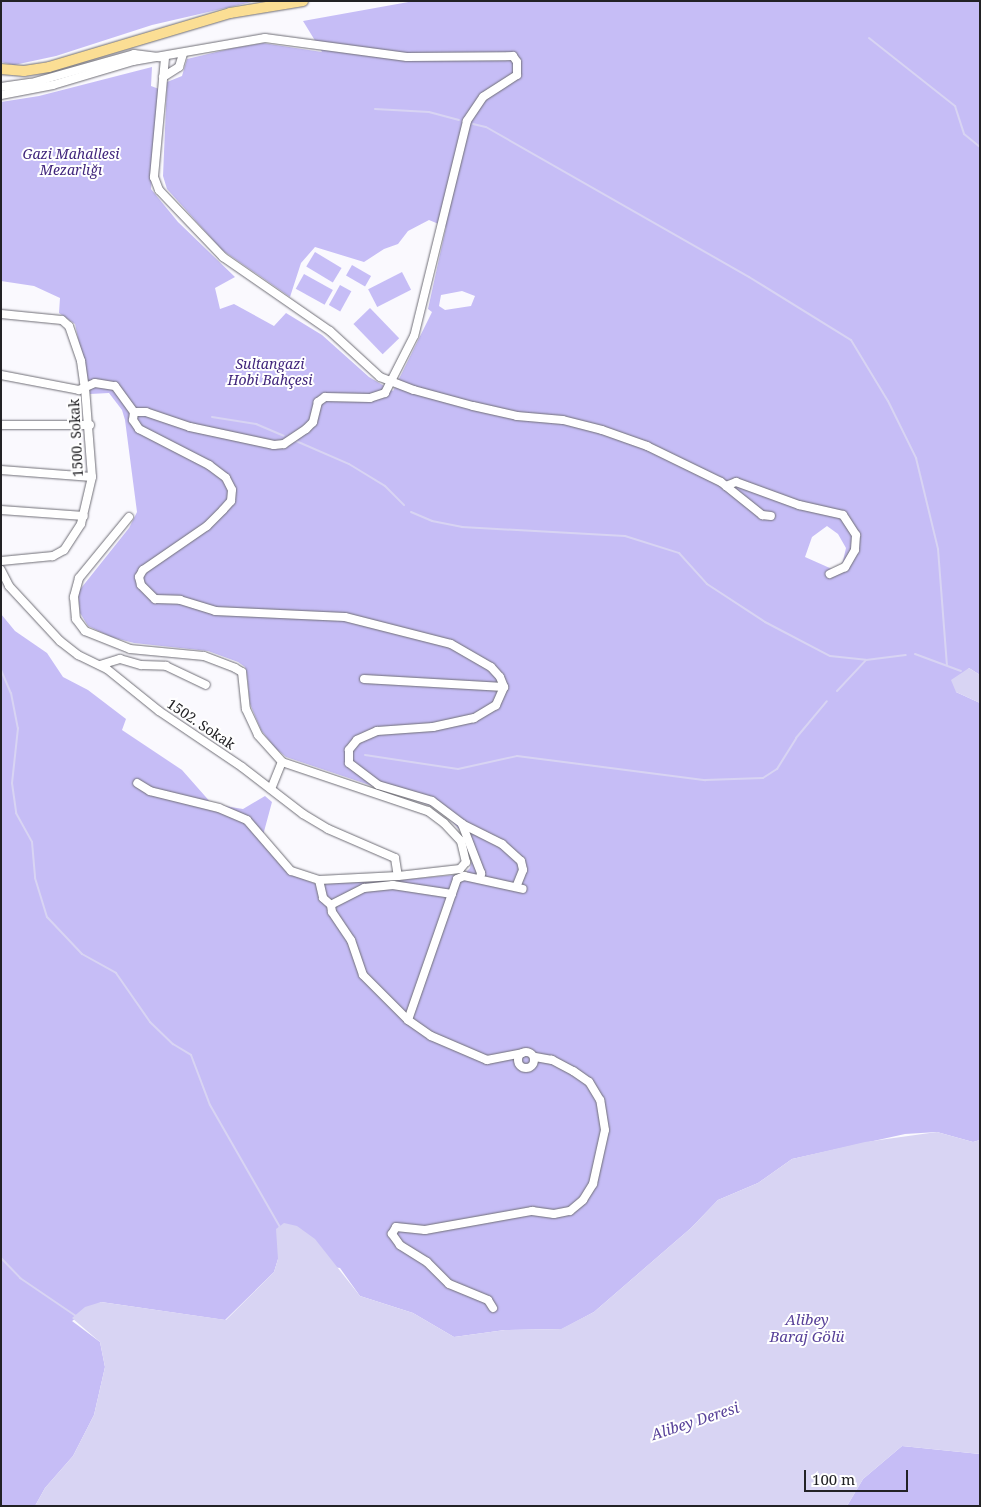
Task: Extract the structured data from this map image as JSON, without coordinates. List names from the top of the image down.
{
  "streets": {
    "street": ["1500. Sokak", "1502. Sokak"]
  },
  "water": ["Alibey Baraj Gölü", "Alibey Deresi"],
  "parks": ["Gazi Mahallesi Mezarlığı", "Sultangazi Hobi Bahçesi"],
  "scale_bar": "100 m"
}
